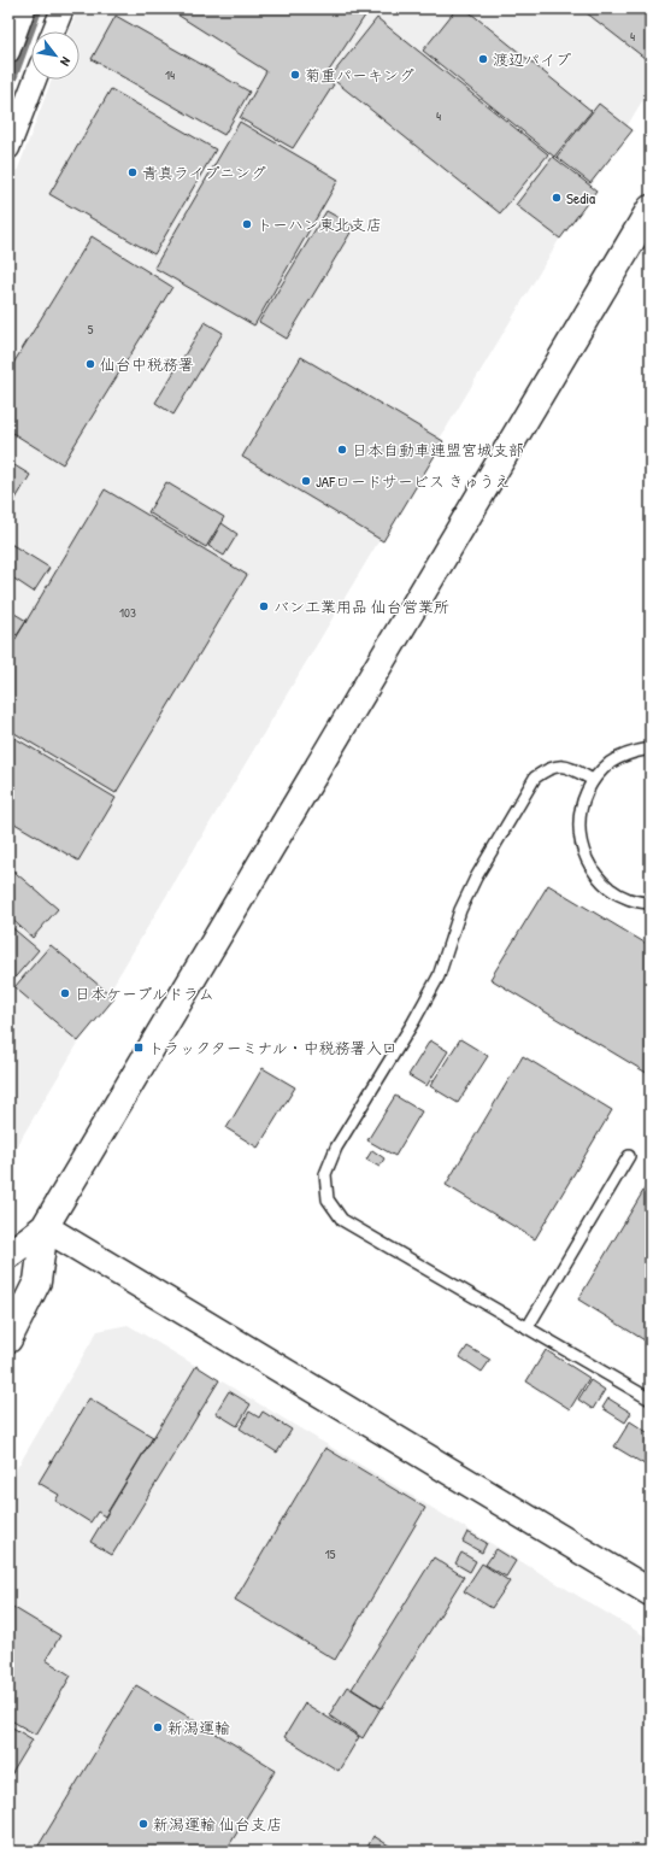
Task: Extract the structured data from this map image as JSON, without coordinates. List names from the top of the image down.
{
  "places": {
    "other": [
      "渡辺パイプ",
      "菊重パーキング",
      "青真ライプニング",
      "Sedia",
      "トーハン東北支店",
      "仙台中税務署",
      "日本自動車連盟宮城支部",
      "JAFロードサービス きゅうえ",
      "バン工業用品 仙台営業所",
      "日本ケーブルドラム",
      "新潟運輸",
      "新潟運輸 仙台支店"
    ],
    "transit": ["トラックターミナル・中税務署入口"]
  },
  "house_numbers": [
    "4",
    "14",
    "4",
    "5",
    "103",
    "15"
  ],
  "north": "bottom right"
}
